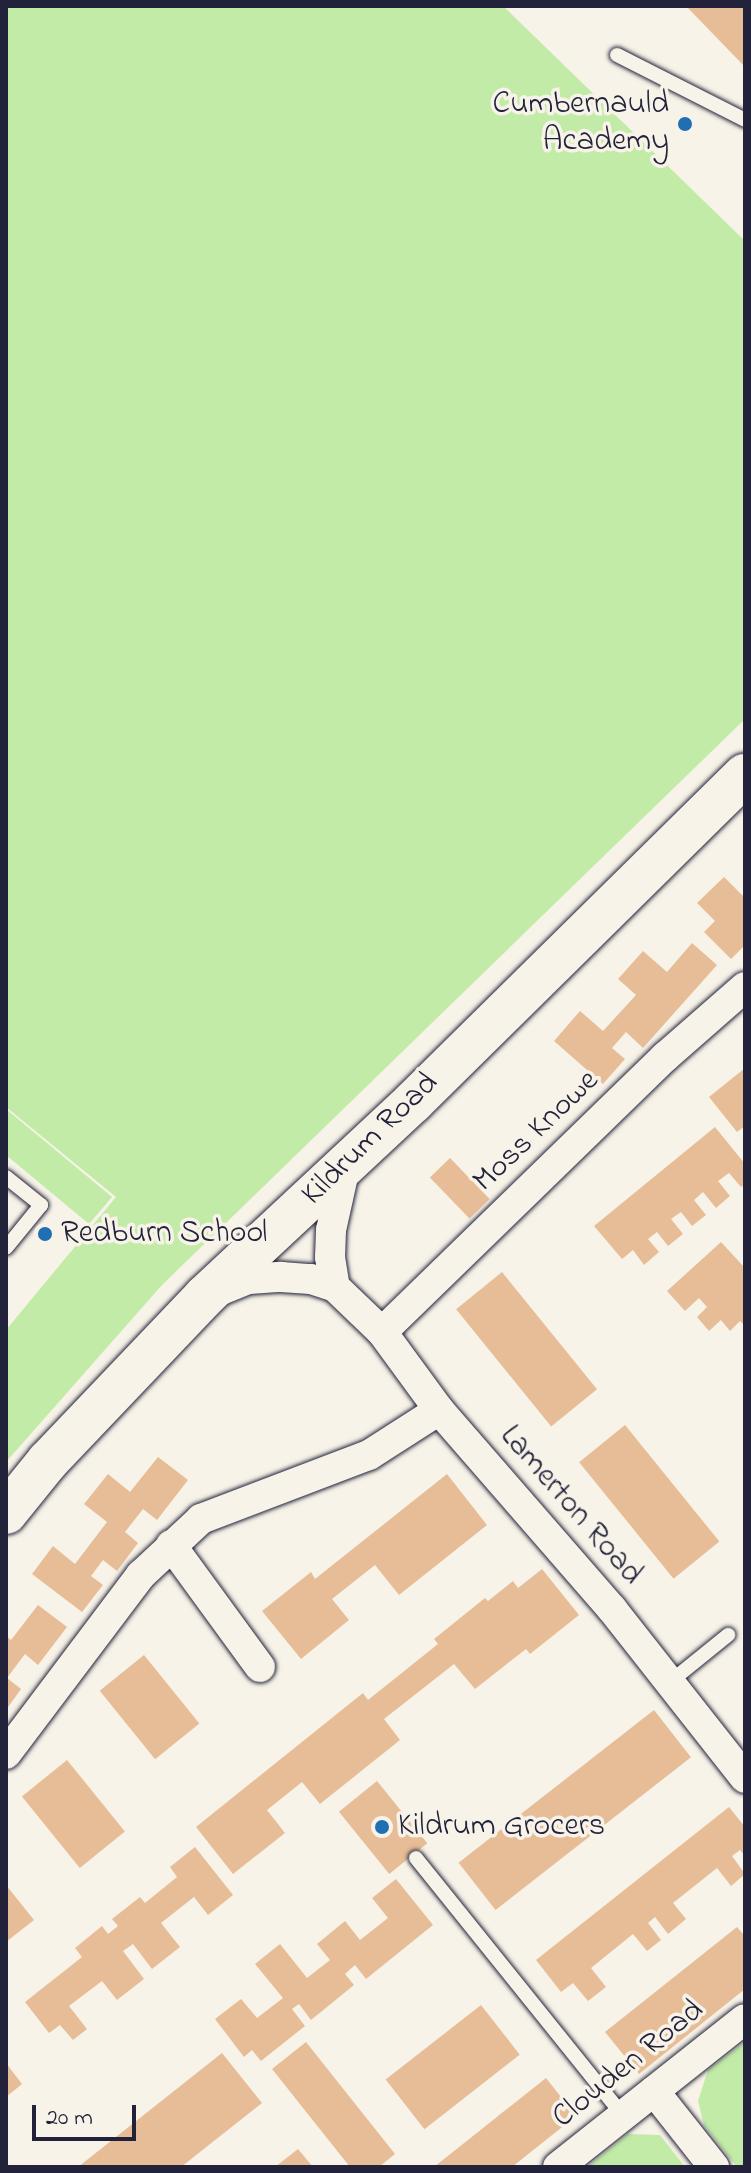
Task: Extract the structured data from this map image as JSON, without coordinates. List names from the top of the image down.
{
  "streets": {
    "street": [
      "Moss Knowe",
      "Kildrum Road",
      "Lamerton Road",
      "Clouden Road"
    ]
  },
  "crossings": [
    ["Moss Knowe", "Lamerton Road"]
  ],
  "places": ["Cumbernauld Academy", "Redburn School", "Kildrum Grocers"],
  "scale_bar": "20 m"
}
